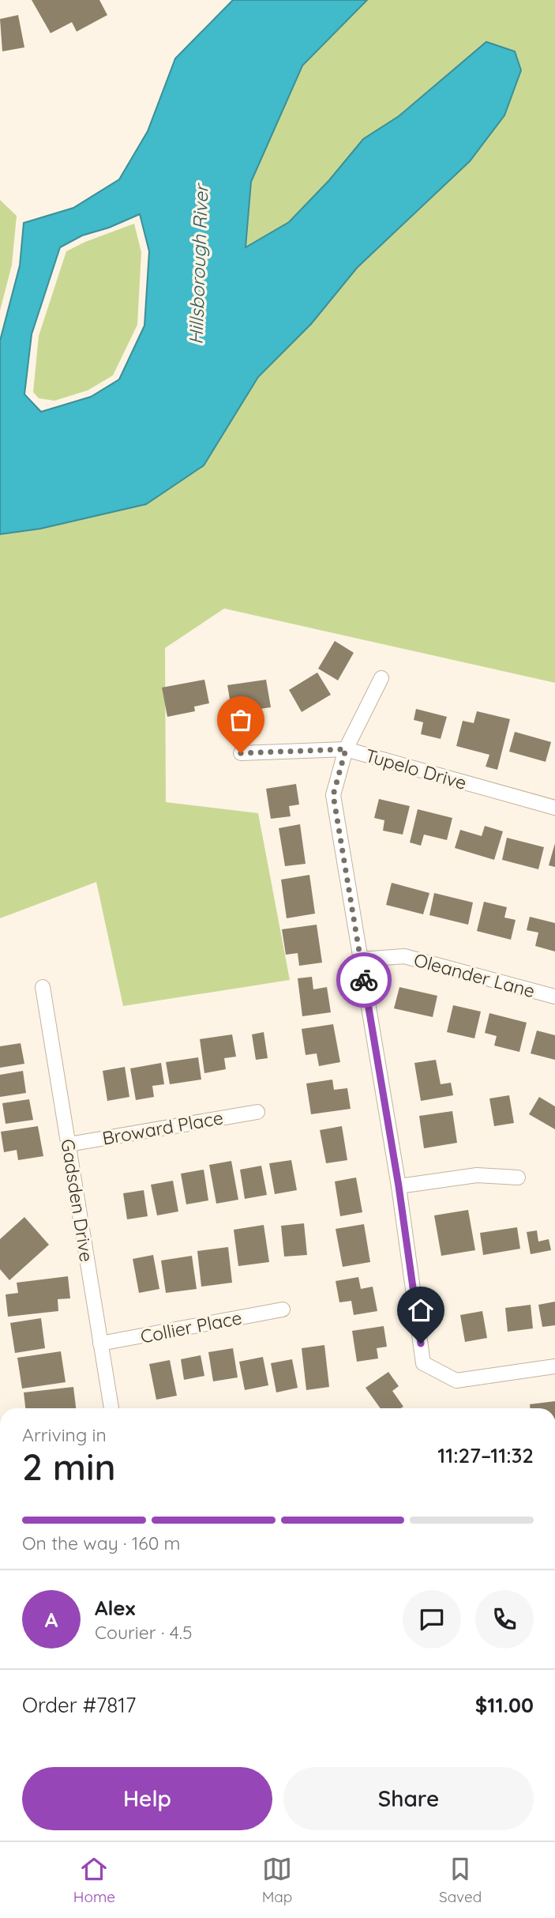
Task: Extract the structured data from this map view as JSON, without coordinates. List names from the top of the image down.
{
  "streets": {
    "street": [
      "Tupelo Drive",
      "Oleander Lane",
      "Broward Place",
      "Gadsden Drive",
      "Collier Place"
    ]
  },
  "crossings": [
    ["Broward Place", "Gadsden Drive"],
    ["Gadsden Drive", "Collier Place"]
  ],
  "water": ["Hillsborough River"],
  "page": {
    "heading": ["2 min", "Arriving in", "11:27–11:32"],
    "panel": [
      "Alex",
      "Courier · 4.5",
      "Order #7817",
      "$11.00"
    ],
    "bar": "On the way · 160 m",
    "round": "A",
    "buttons": ["Help", "Share"],
    "tabs": ["Home", "Map", "Saved"]
  }
}
